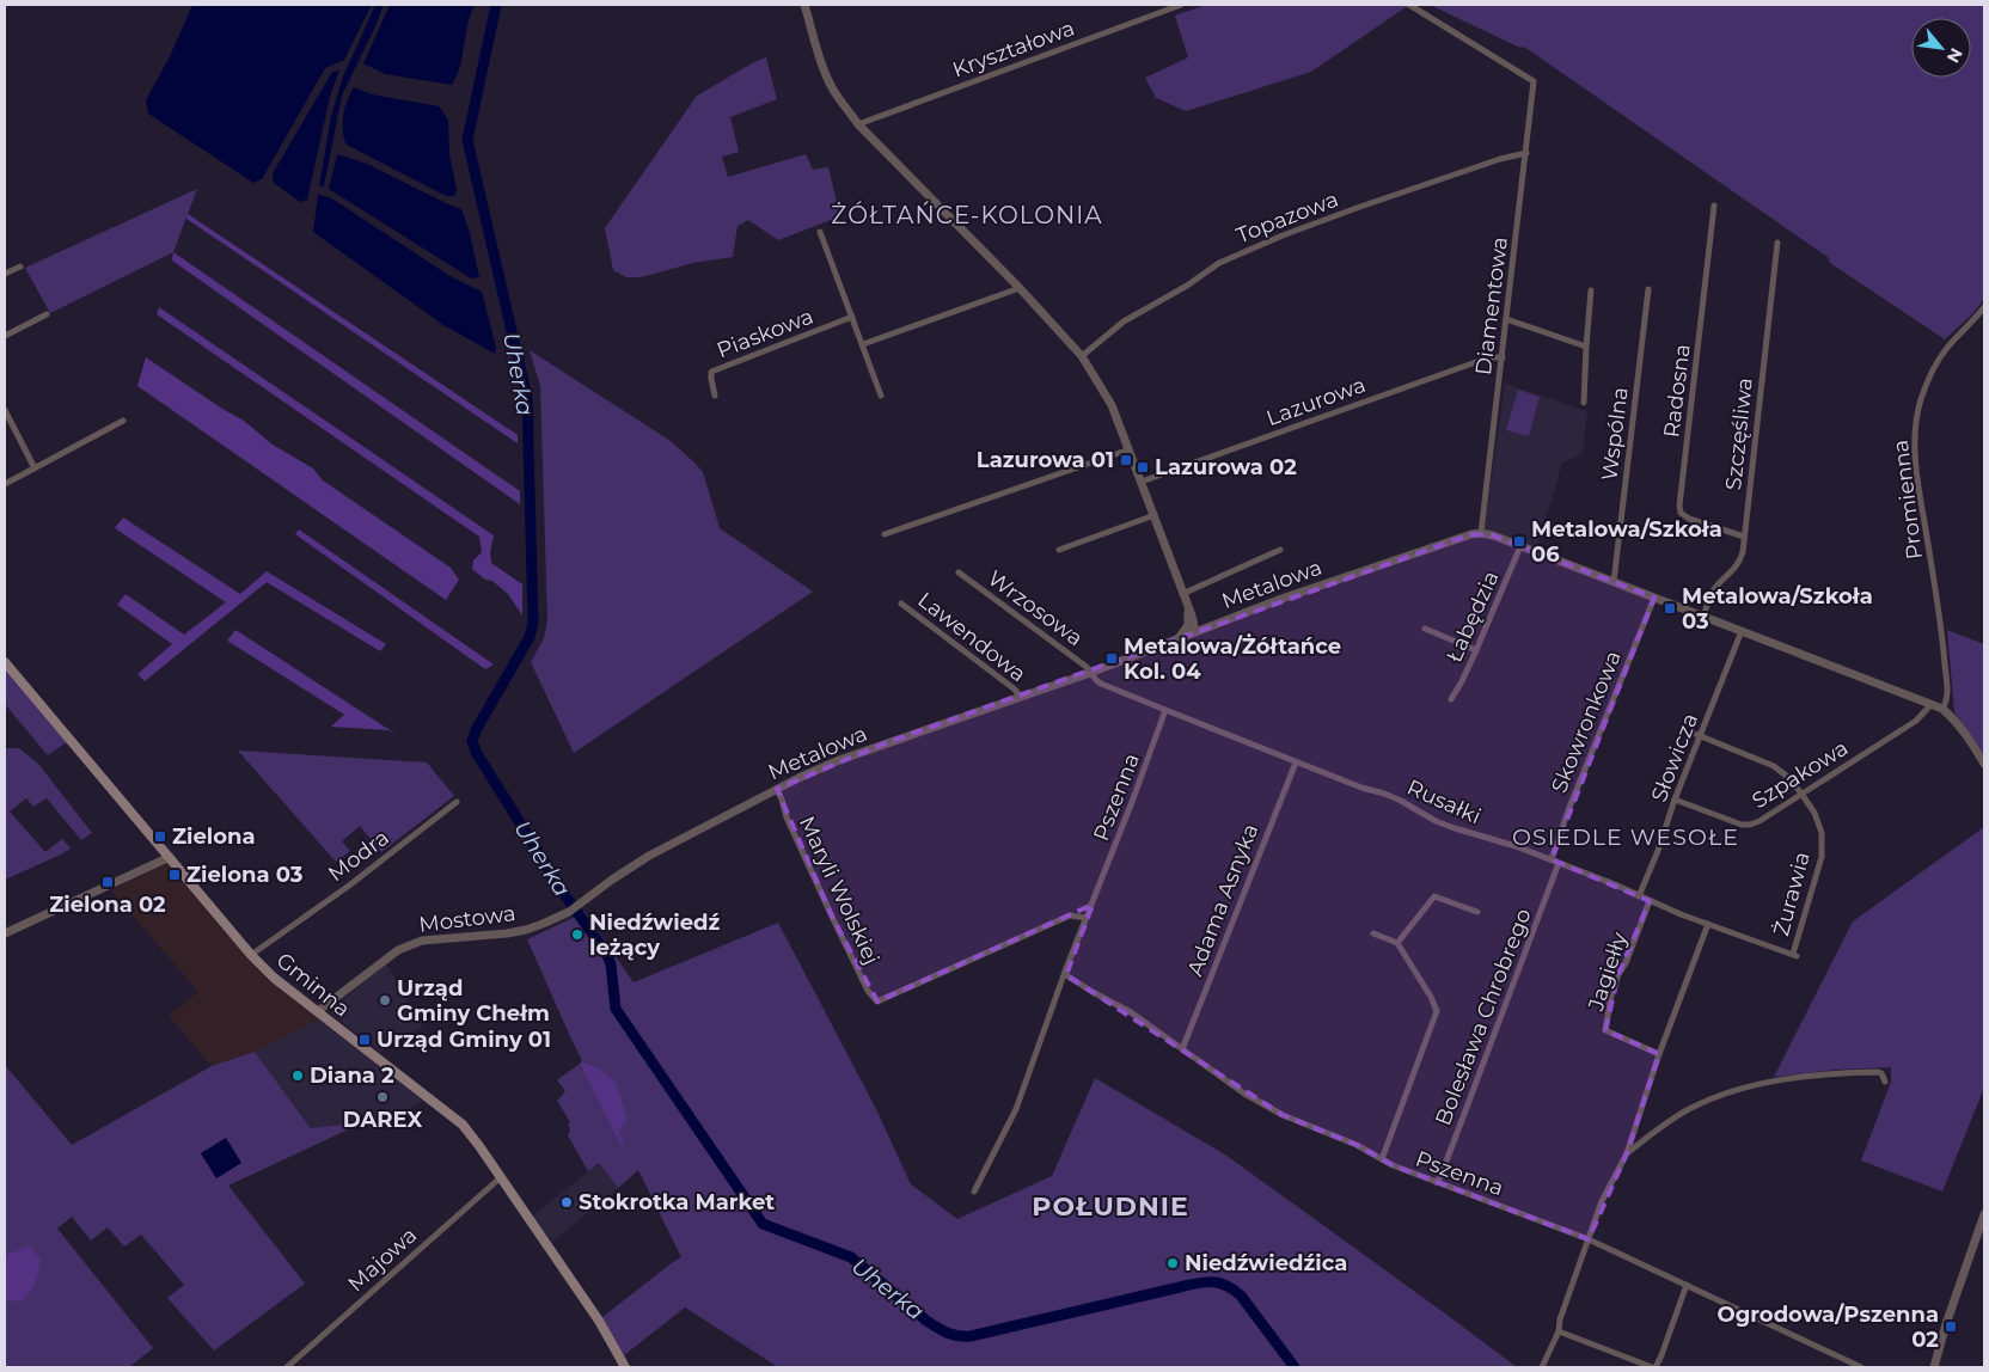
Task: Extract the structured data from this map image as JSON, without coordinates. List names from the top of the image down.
{
  "streets": {
    "main road": ["Gminna"],
    "street": [
      "Kryształowa",
      "Topazowa",
      "Diamentowa",
      "Piaskowa",
      "Radosna",
      "Lazurowa",
      "Wspólna",
      "Szczęśliwa",
      "Promienna",
      "Metalowa",
      "Wrzosowa",
      "Łabędzia",
      "Lawendowa",
      "Skowronkowa",
      "Słowicza",
      "Szpakowa",
      "Pszenna",
      "Rusałki",
      "Modra",
      "Maryli Wolskiej",
      "Żurawia",
      "Adama Asnyka",
      "Mostowa",
      "Jagiełły",
      "Bolesława Chrobrego",
      "Majowa"
    ]
  },
  "crossings": [
    ["Topazowa", "Diamentowa"],
    ["Diamentowa", "Lazurowa"],
    ["Diamentowa", "Metalowa"],
    ["Radosna", "Szczęśliwa"],
    ["Metalowa", "Wrzosowa"],
    ["Metalowa", "Lawendowa"],
    ["Metalowa", "Maryli Wolskiej"],
    ["Metalowa", "Mostowa"],
    ["Skowronkowa", "Rusałki"],
    ["Słowicza", "Szpakowa"],
    ["Słowicza", "Rusałki"],
    ["Słowicza", "Żurawia"],
    ["Szpakowa", "Żurawia"],
    ["Pszenna", "Rusałki"],
    ["Pszenna", "Maryli Wolskiej"],
    ["Pszenna", "Adama Asnyka"],
    ["Pszenna", "Bolesława Chrobrego"],
    ["Rusałki", "Żurawia"],
    ["Rusałki", "Adama Asnyka"],
    ["Rusałki", "Jagiełły"],
    ["Rusałki", "Bolesława Chrobrego"],
    ["Modra", "Gminna"],
    ["Mostowa", "Gminna"],
    ["Gminna", "Majowa"]
  ],
  "districts": ["ŻÓŁTAŃCE-KOLONIA", "OSIEDLE WESOŁE", "POŁUDNIE"],
  "water": ["Uherka"],
  "places": {
    "transit": [
      "Lazurowa 01",
      "Lazurowa 02",
      "Metalowa/Szkoła 06",
      "Metalowa/Szkoła 03",
      "Metalowa/Żółtańce Kol. 04",
      "Zielona",
      "Zielona 03",
      "Zielona 02",
      "Urząd Gminy 01",
      "Ogrodowa/Pszenna 02"
    ],
    "other": [
      "Niedźwiedź leżący",
      "Urząd Gminy Chełm",
      "Diana 2",
      "DAREX",
      "Stokrotka Market",
      "Niedźwiedźica"
    ]
  },
  "north": "bottom right"
}
